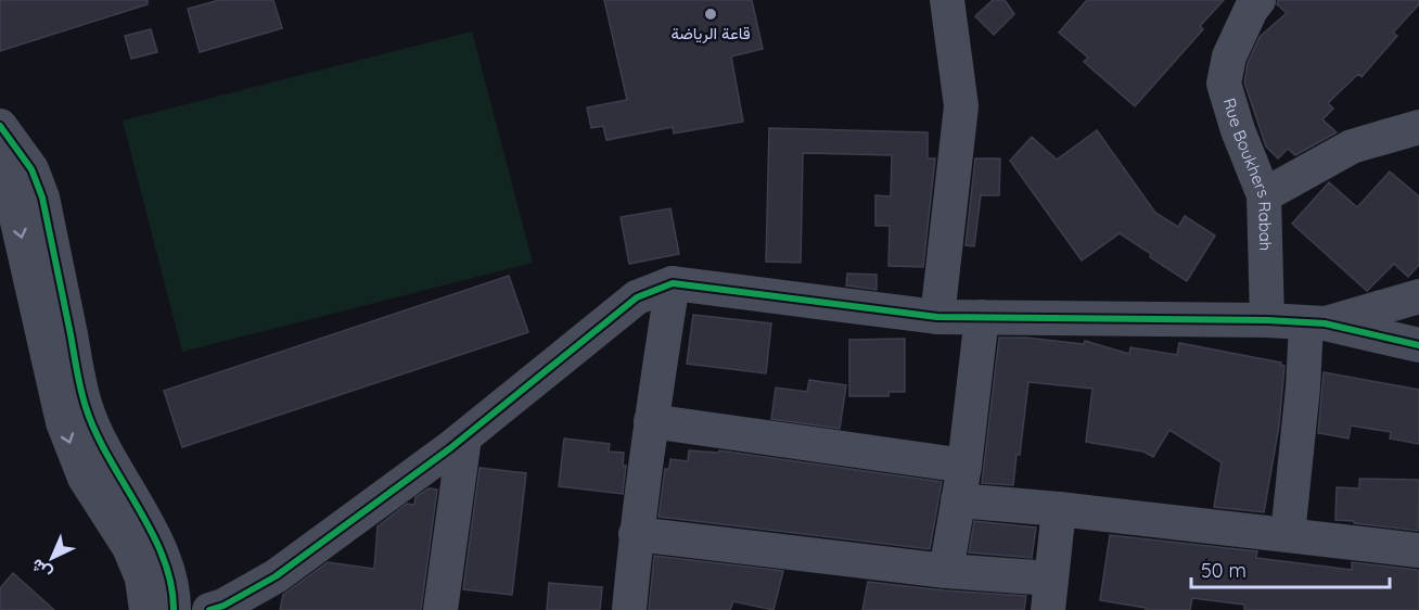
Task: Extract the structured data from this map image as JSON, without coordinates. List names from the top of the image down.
{
  "streets": {
    "street": ["Rue Boukhers Rabah"]
  },
  "places": ["قاعة الرياضة"],
  "scale_bar": "50 m",
  "north": "bottom left"
}
